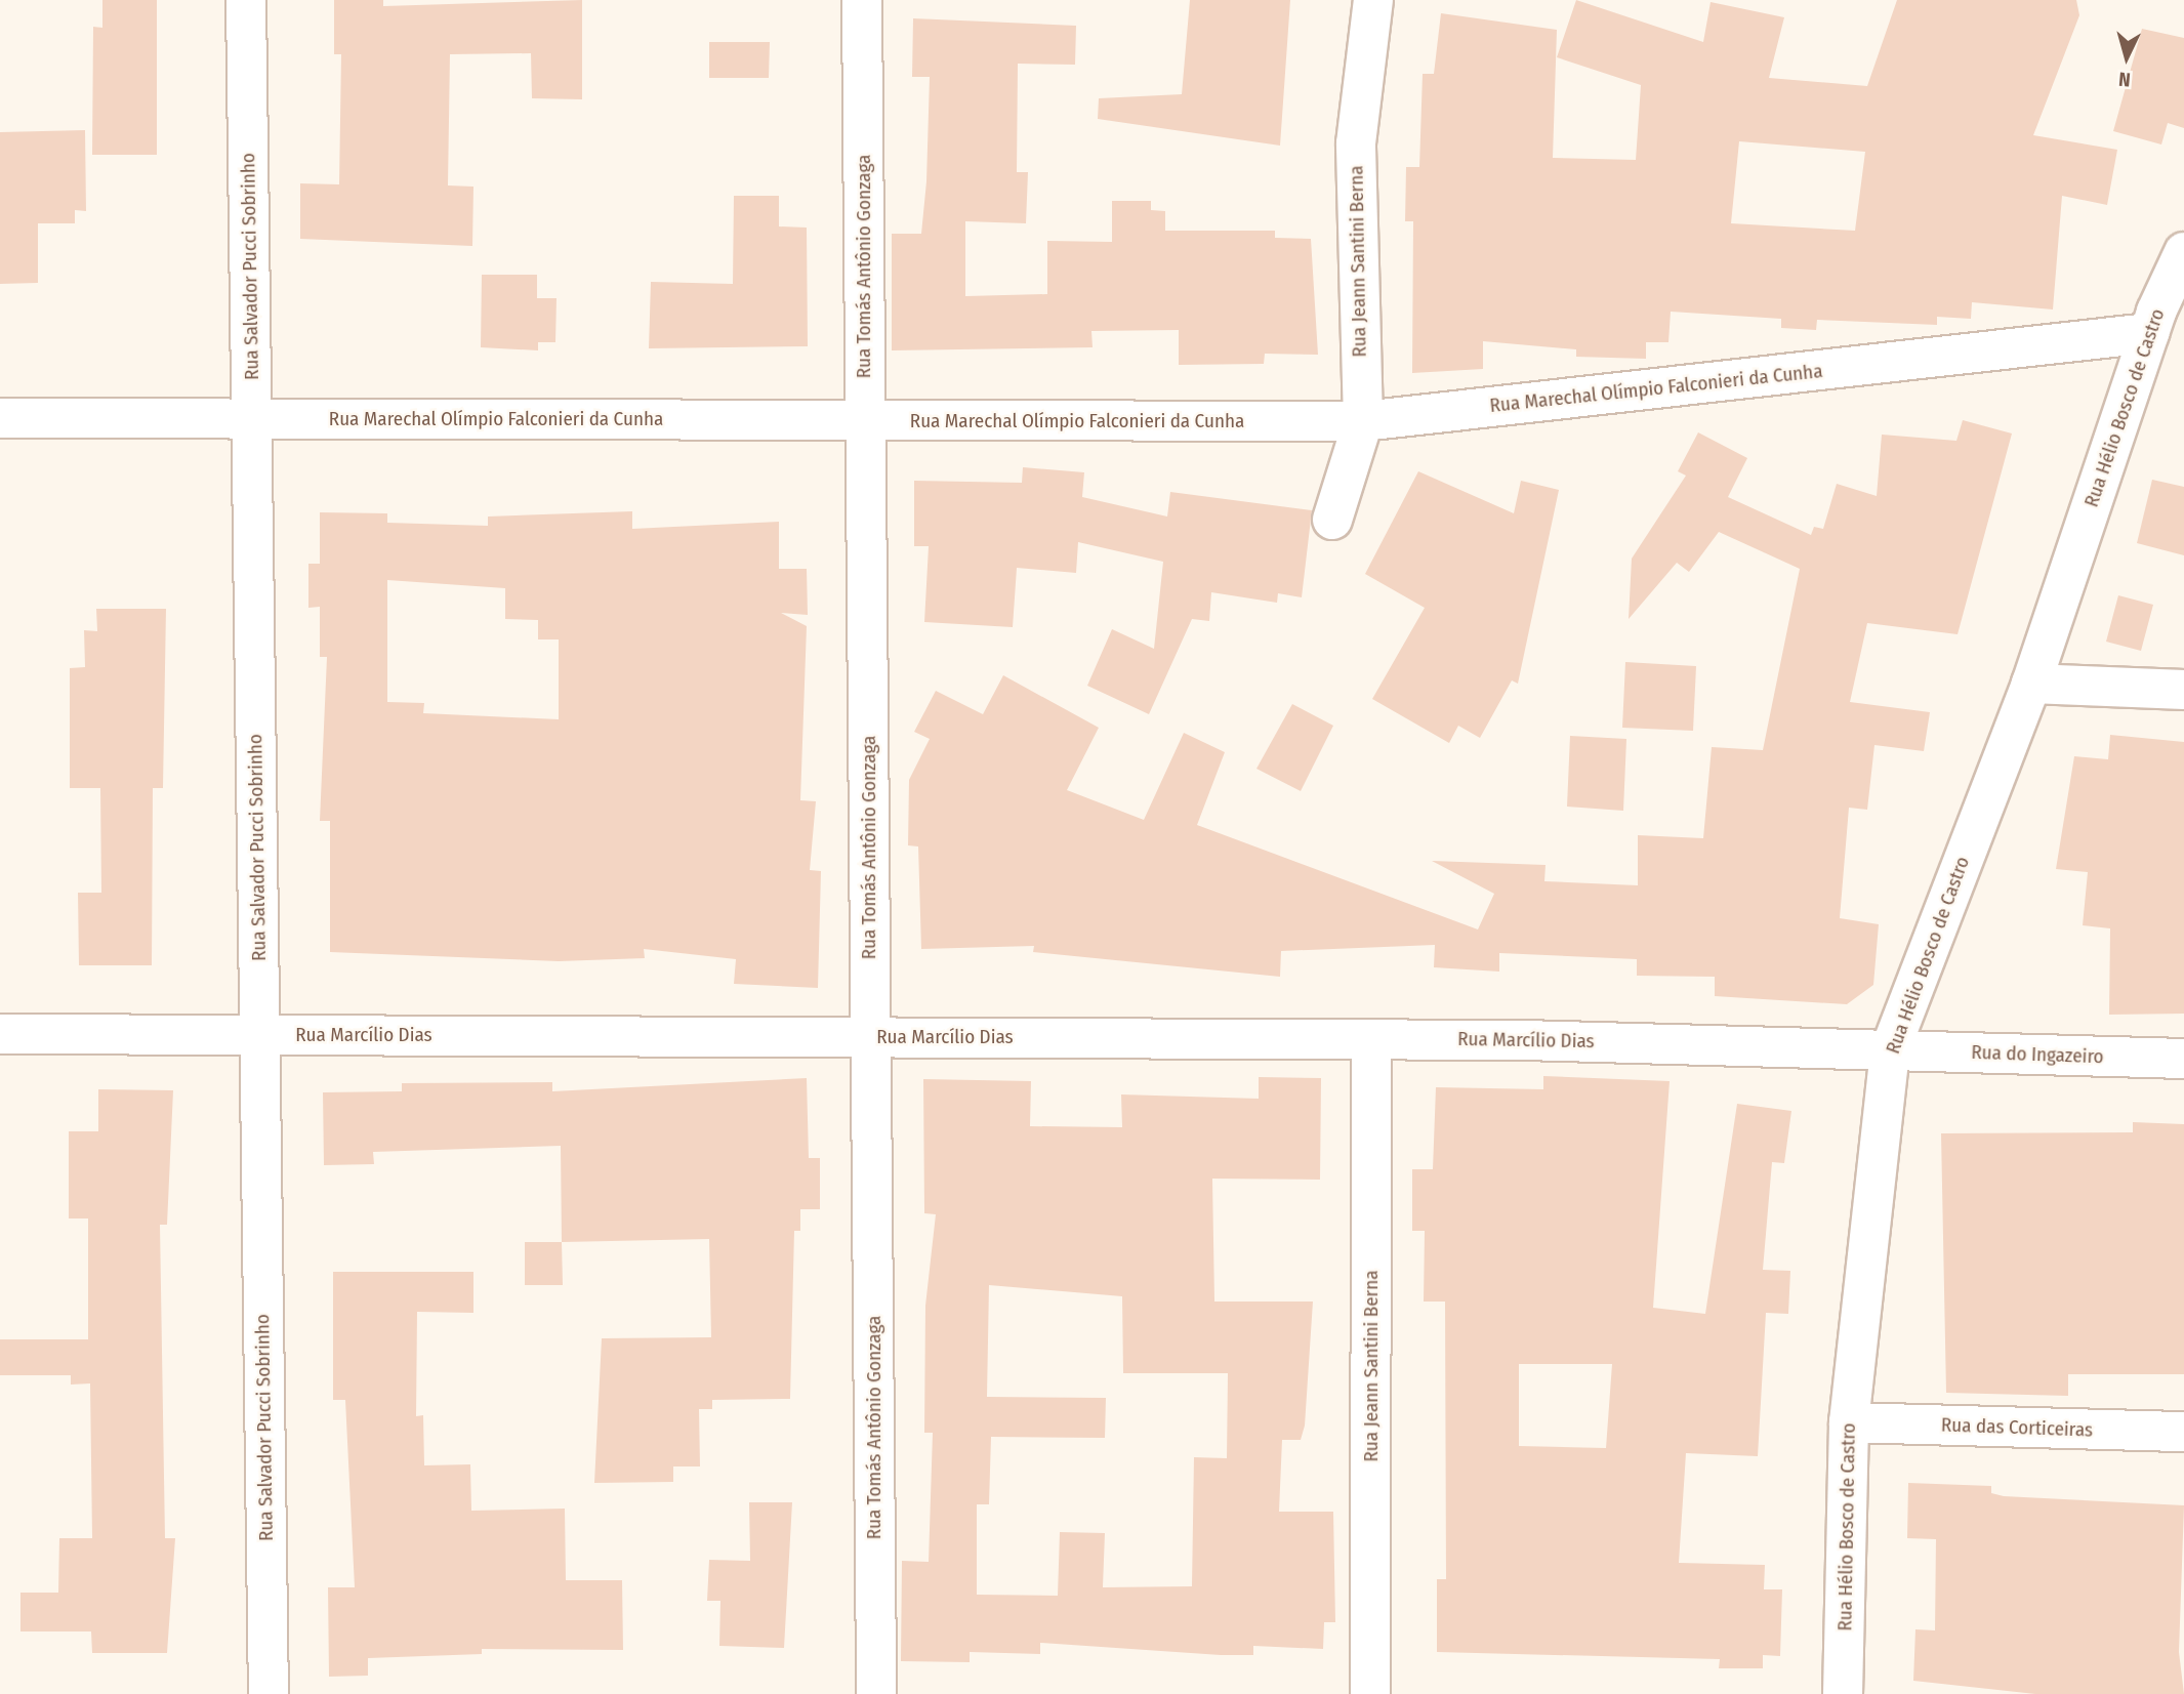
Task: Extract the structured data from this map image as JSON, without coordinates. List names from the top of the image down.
{
  "streets": {
    "street": [
      "Rua Jeann Santini Berna",
      "Rua Salvador Pucci Sobrinho",
      "Rua Tomás Antônio Gonzaga",
      "Rua Marechal Olímpio Falconieri da Cunha",
      "Rua Hélio Bosco de Castro",
      "Rua Marcílio Dias",
      "Rua do Ingazeiro",
      "Rua das Corticeiras"
    ]
  },
  "crossings": [
    ["Rua Jeann Santini Berna", "Rua Marechal Olímpio Falconieri da Cunha"],
    ["Rua Jeann Santini Berna", "Rua Marcílio Dias"],
    ["Rua Salvador Pucci Sobrinho", "Rua Marechal Olímpio Falconieri da Cunha"],
    ["Rua Salvador Pucci Sobrinho", "Rua Marcílio Dias"],
    ["Rua Tomás Antônio Gonzaga", "Rua Marechal Olímpio Falconieri da Cunha"],
    ["Rua Tomás Antônio Gonzaga", "Rua Marcílio Dias"],
    ["Rua Marechal Olímpio Falconieri da Cunha", "Rua Hélio Bosco de Castro"],
    ["Rua Hélio Bosco de Castro", "Rua Marcílio Dias"],
    ["Rua Hélio Bosco de Castro", "Rua do Ingazeiro"],
    ["Rua Hélio Bosco de Castro", "Rua das Corticeiras"],
    ["Rua Marcílio Dias", "Rua do Ingazeiro"]
  ],
  "north": "bottom"
}
